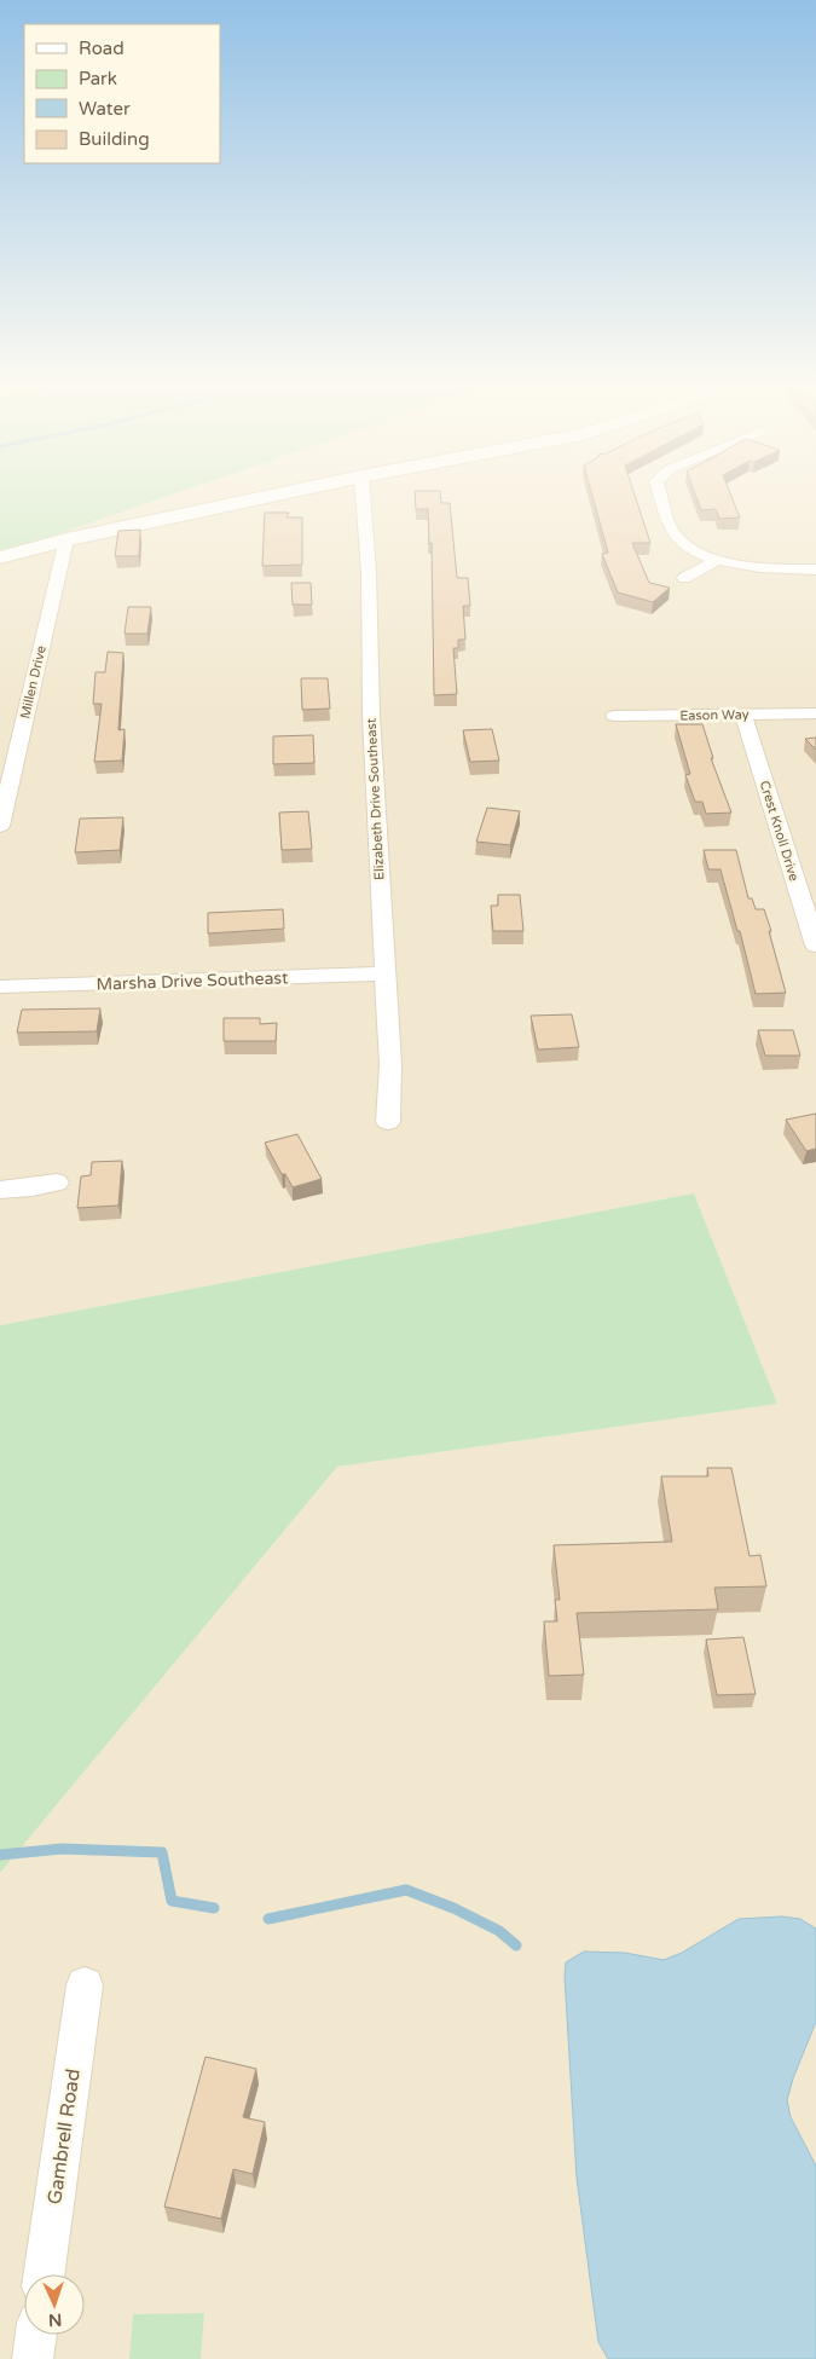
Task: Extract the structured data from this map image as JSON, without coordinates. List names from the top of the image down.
{
  "streets": {
    "street": [
      "Millen Drive",
      "Eason Way",
      "Elizabeth Drive Southeast",
      "Crest Knoll Drive",
      "Marsha Drive Southeast",
      "Gambrell Road"
    ]
  },
  "crossings": [
    ["Eason Way", "Crest Knoll Drive"],
    ["Elizabeth Drive Southeast", "Marsha Drive Southeast"]
  ],
  "legend": [
    "Road",
    "Park",
    "Water",
    "Building"
  ],
  "north": "bottom"
}
